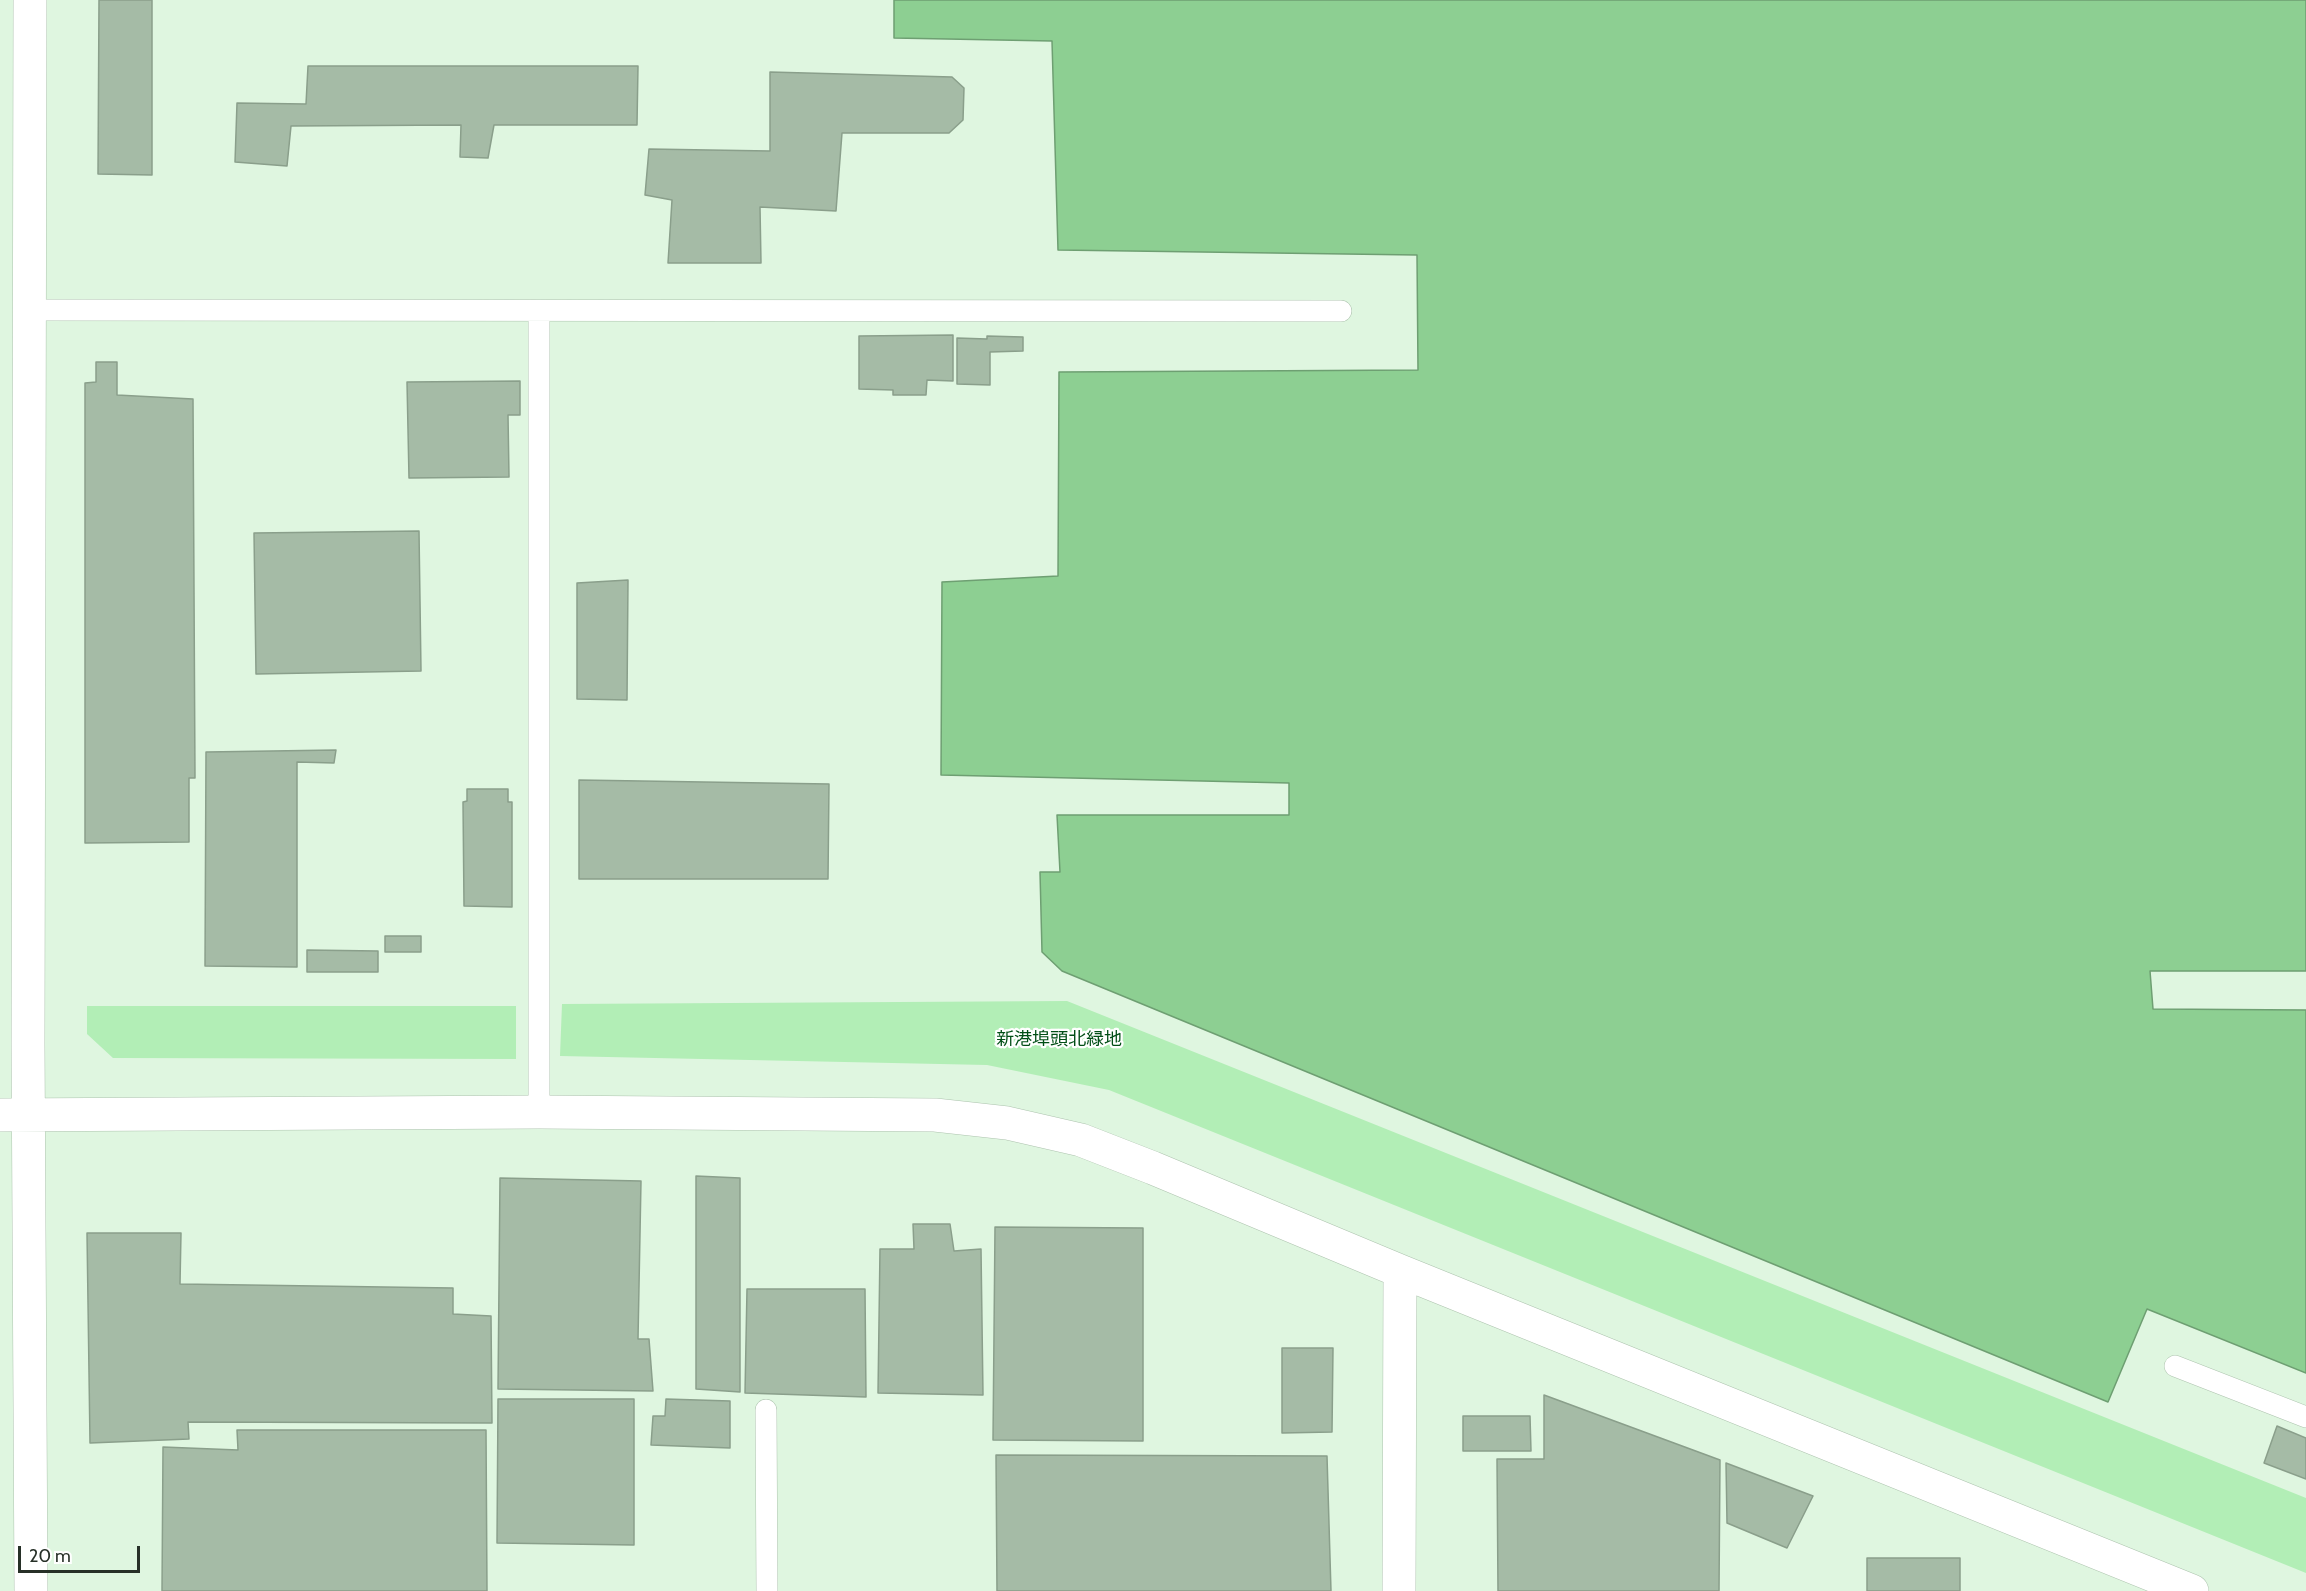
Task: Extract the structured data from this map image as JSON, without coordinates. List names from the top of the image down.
{
  "parks": ["新港埠頭北緑地"],
  "scale_bar": "20 m"
}
